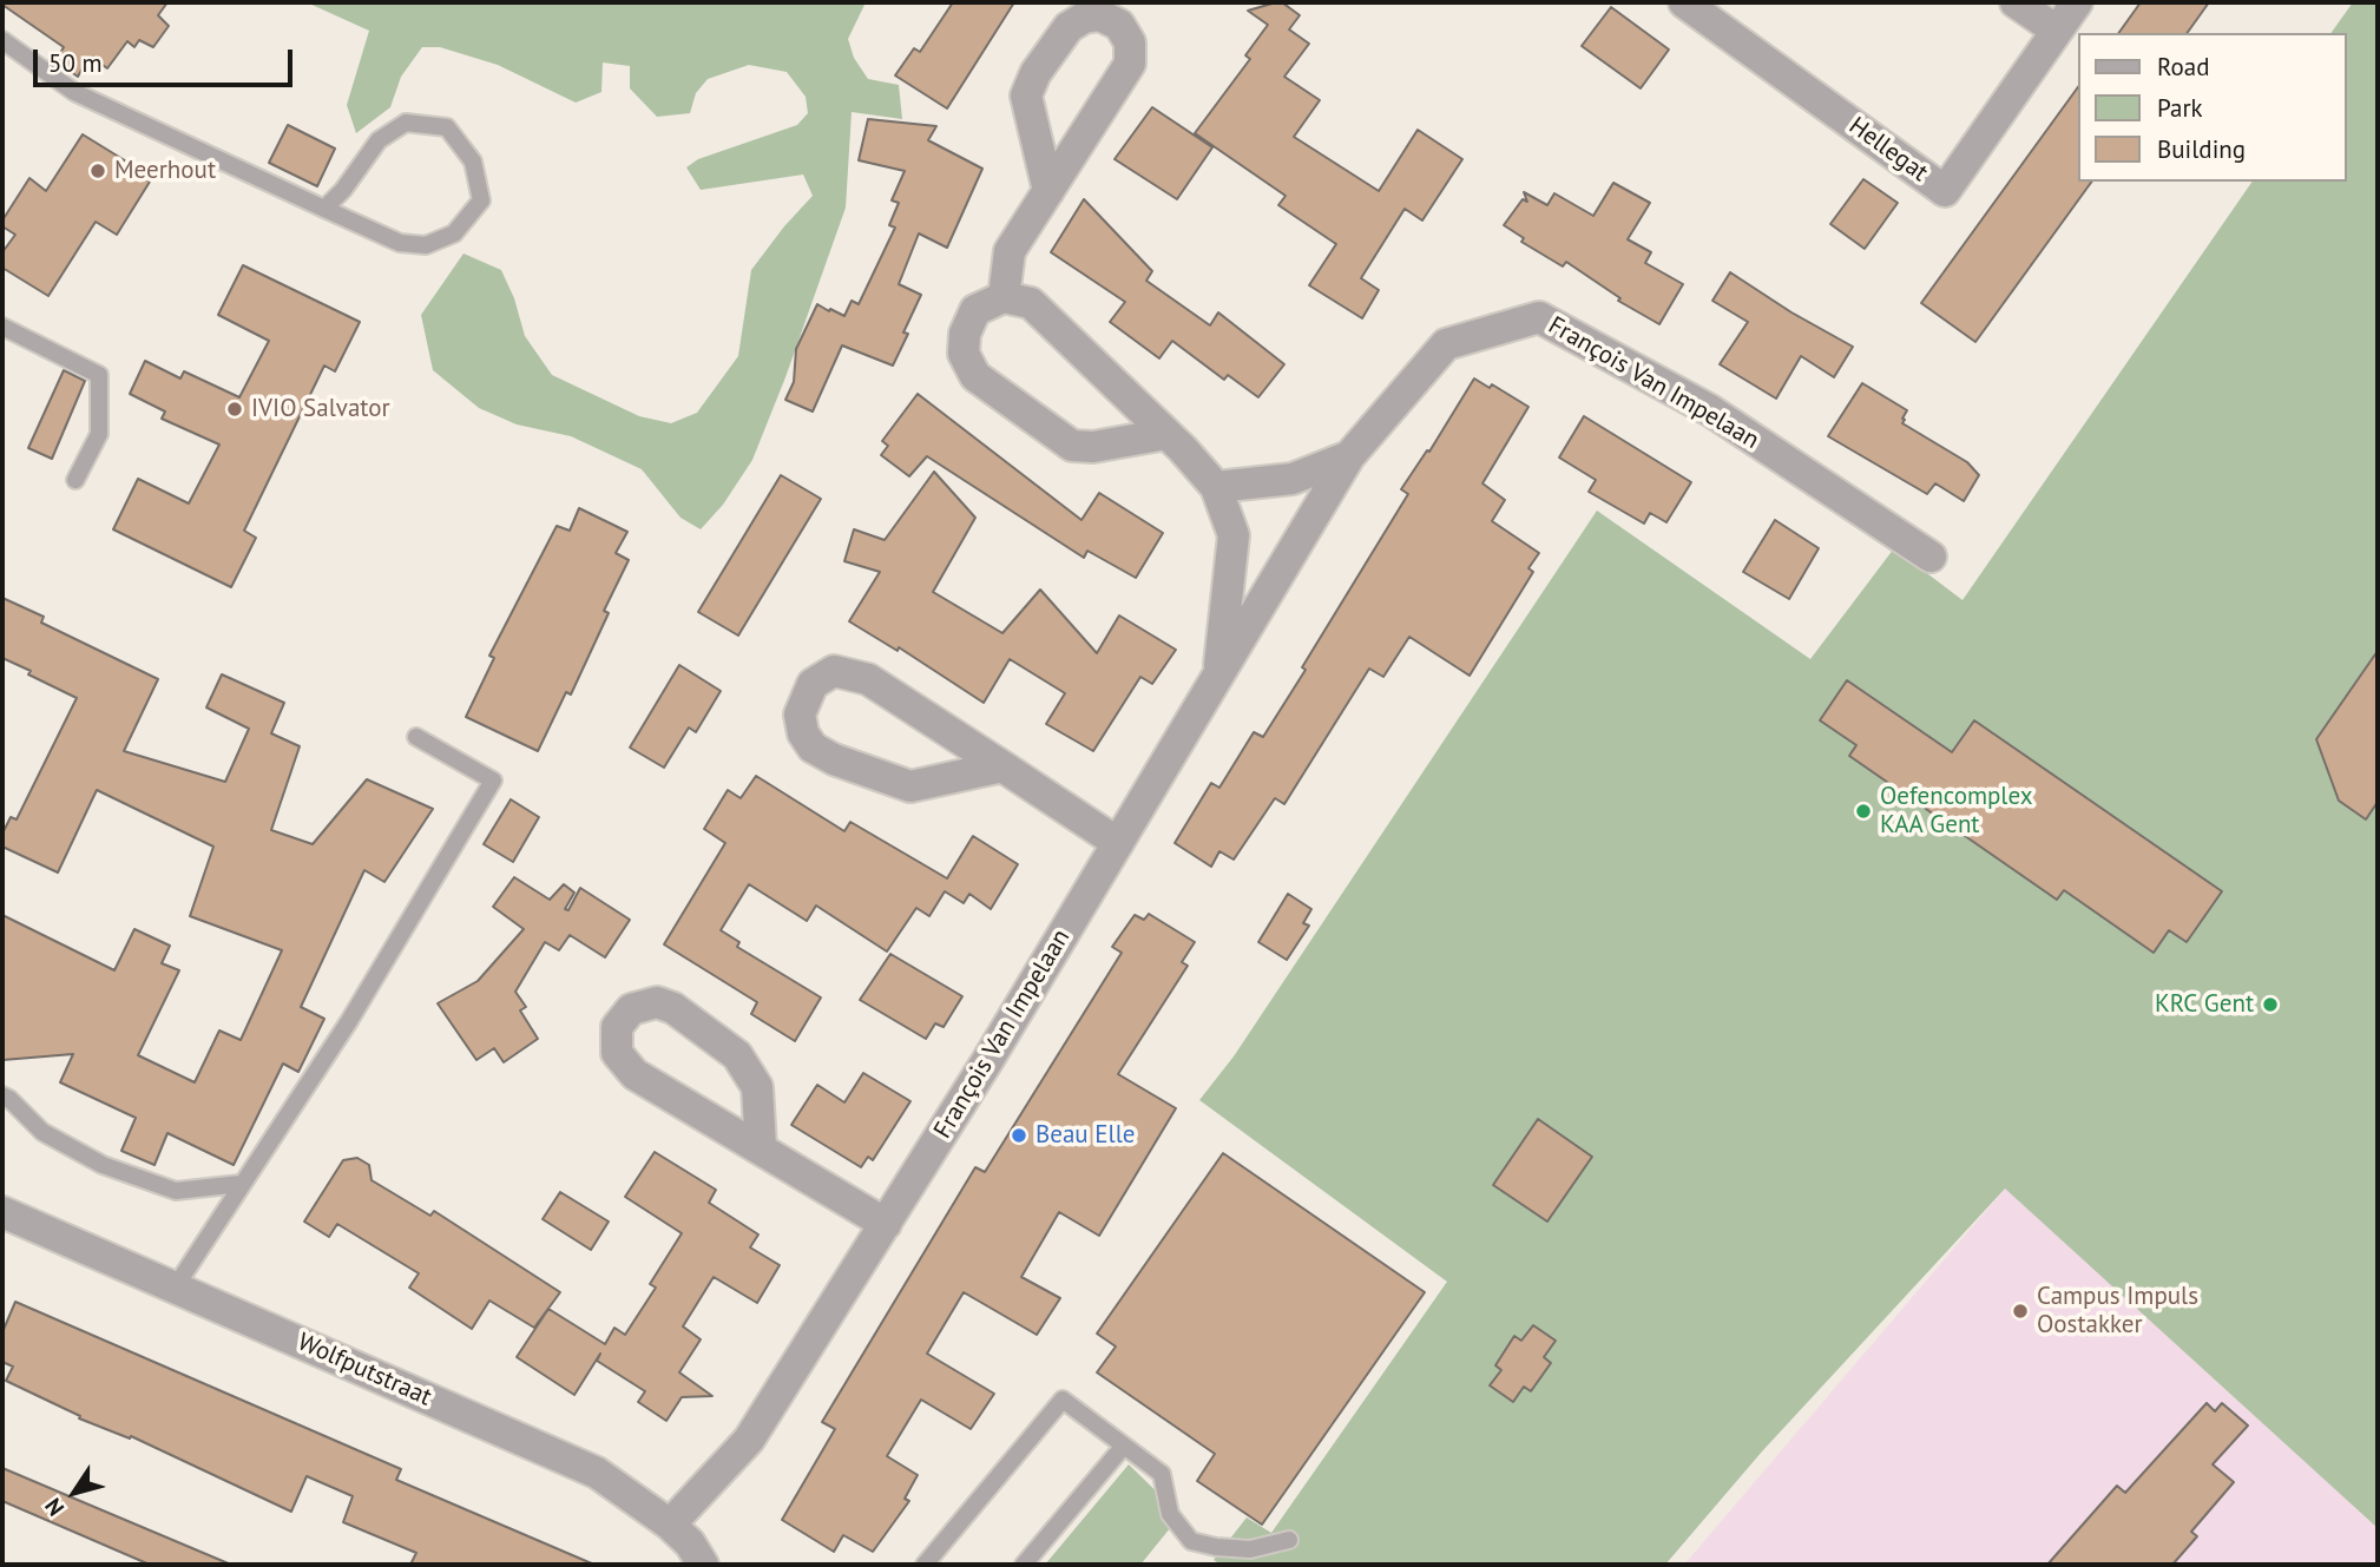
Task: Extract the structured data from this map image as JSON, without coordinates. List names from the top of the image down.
{
  "streets": {
    "street": ["Hellegat", "François Van Impelaan", "Wolfputstraat"]
  },
  "crossings": [
    ["François Van Impelaan", "Wolfputstraat"]
  ],
  "places": [
    "Meerhout",
    "IVIO Salvator",
    "Oefencomplex KAA Gent",
    "KRC Gent",
    "Beau Elle",
    "Campus Impuls Oostakker"
  ],
  "legend": ["Road", "Park", "Building"],
  "scale_bar": "50 m",
  "north": "bottom left"
}
